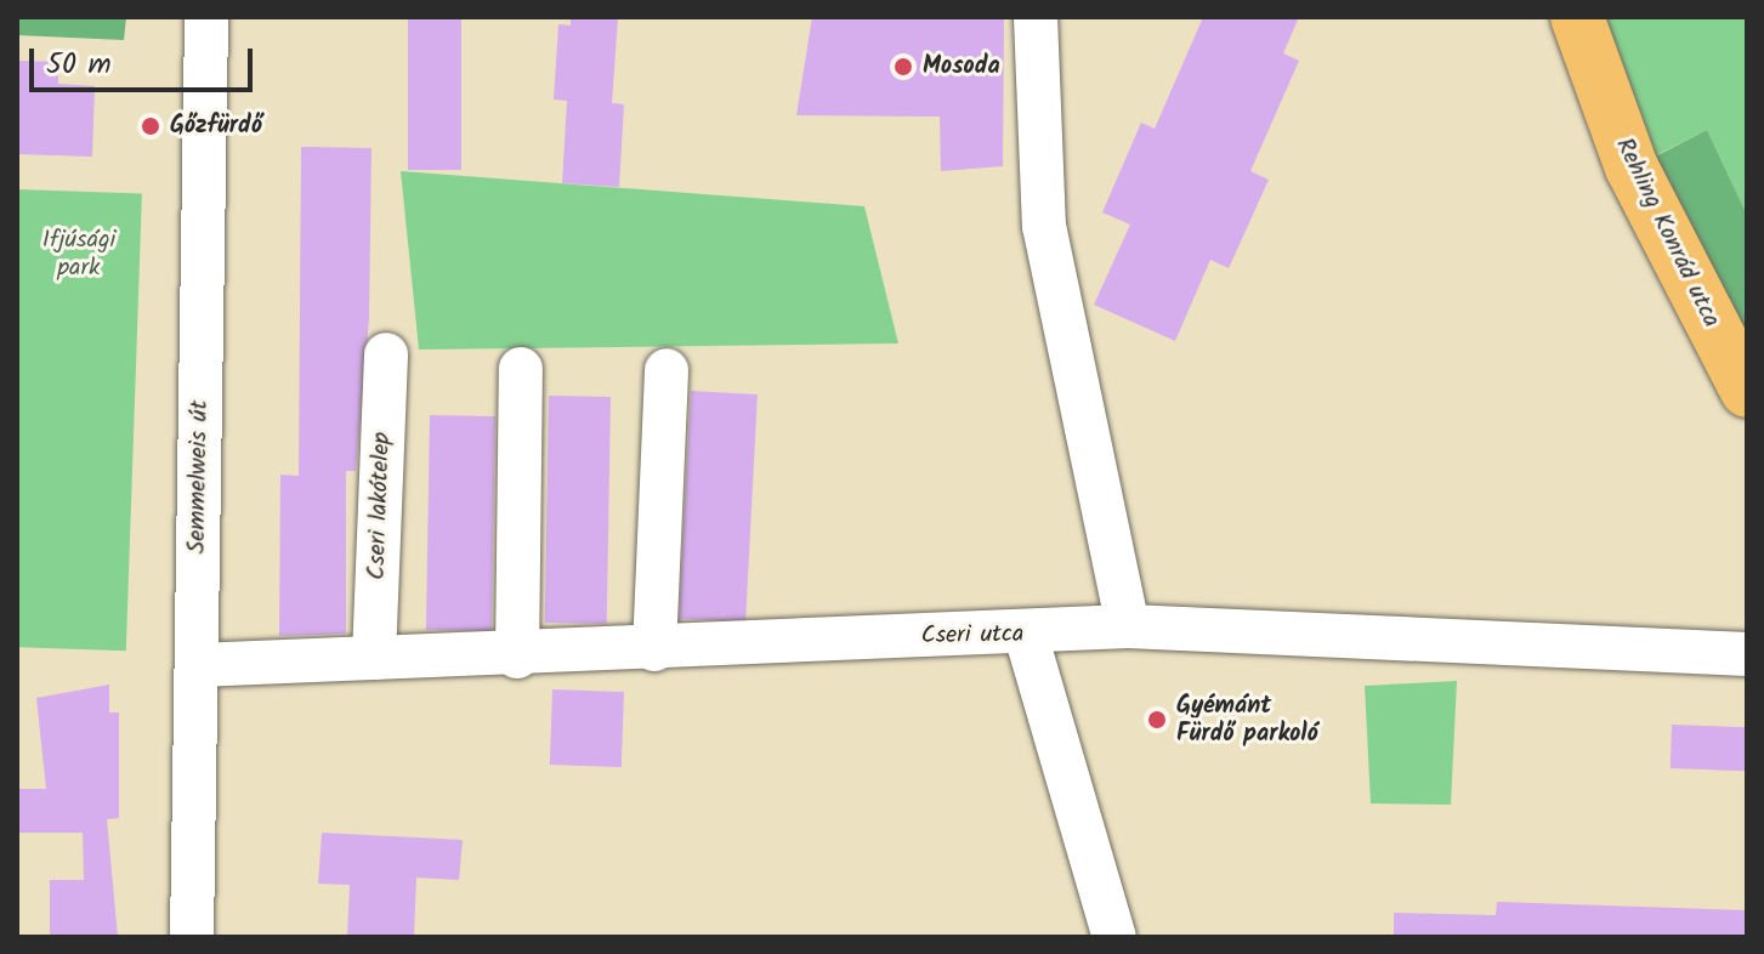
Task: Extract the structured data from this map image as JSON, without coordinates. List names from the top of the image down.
{
  "streets": {
    "main road": ["Rehling Konrád utca"],
    "street": ["Semmelweis út", "Cseri lakótelep", "Cseri utca"]
  },
  "crossings": [
    ["Semmelweis út", "Cseri utca"],
    ["Cseri lakótelep", "Cseri utca"]
  ],
  "parks": ["Ifjúsági park"],
  "places": ["Mosoda", "Gőzfürdő", "Gyémánt Fürdő parkoló"],
  "scale_bar": "50 m"
}
